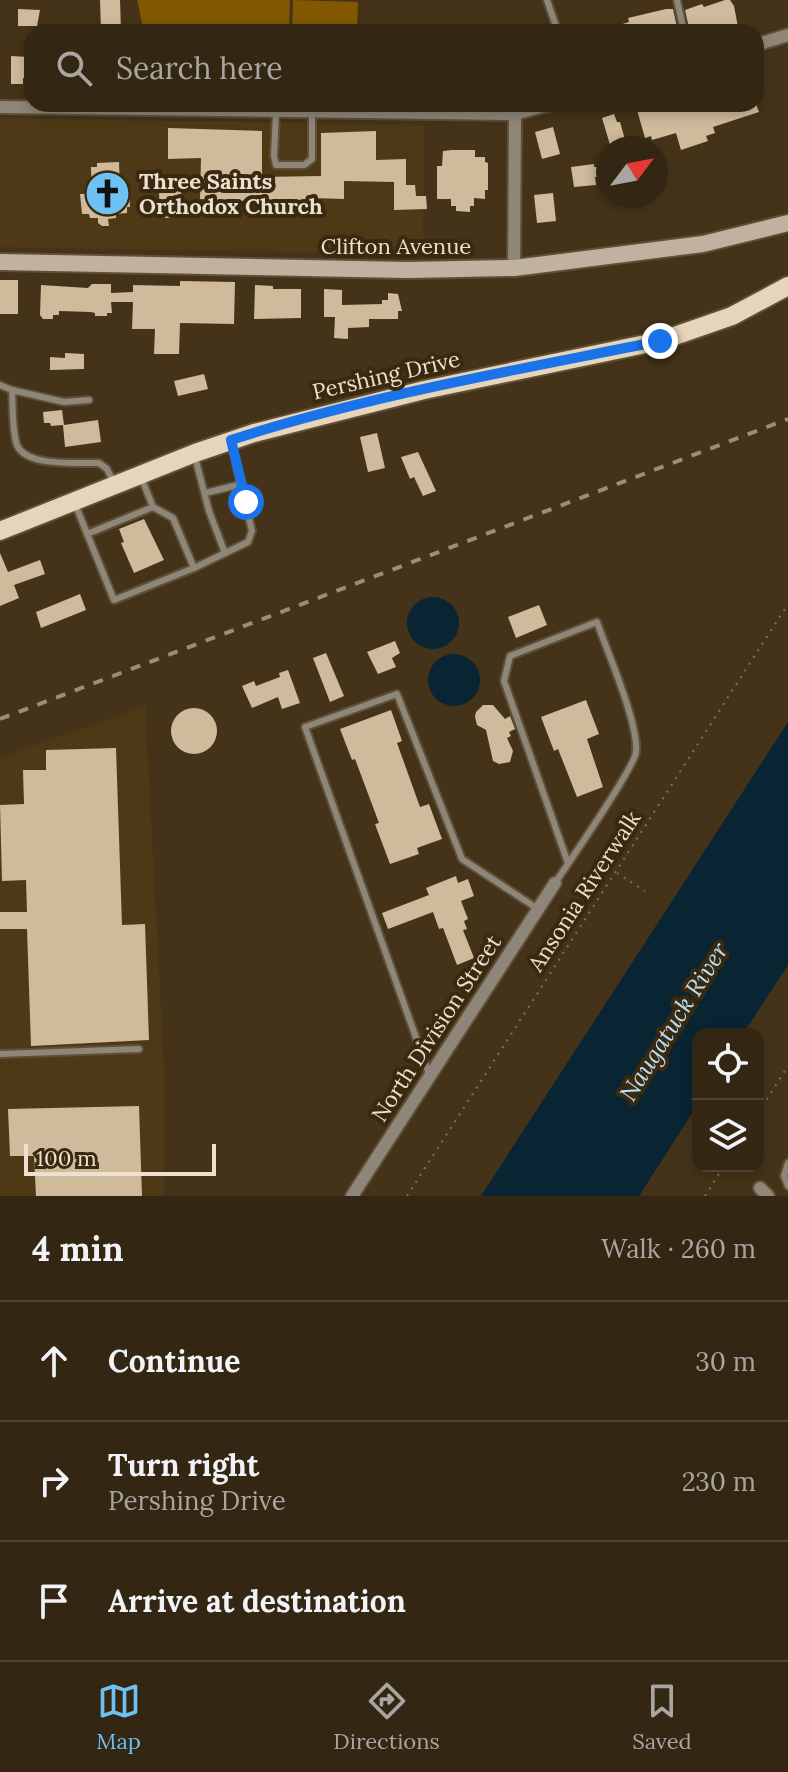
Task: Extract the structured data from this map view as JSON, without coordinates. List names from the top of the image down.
{
  "streets": {
    "main road": ["Clifton Avenue", "Pershing Drive"],
    "street": ["North Division Street"],
    "path": ["Ansonia Riverwalk"]
  },
  "water": ["Naugatuck River"],
  "places": {
    "church": ["Three Saints Orthodox Church"]
  },
  "scale_bar": "100 m",
  "north": "top right",
  "page": {
    "search": "Search here",
    "scale": "100 m",
    "heading": ["4 min", "Walk · 260 m"],
    "list": [
      ["Continue", "30 m"],
      ["Turn right", "Pershing Drive", "230 m"],
      "Arrive at destination"
    ],
    "nav": ["Map", "Directions", "Saved"]
  }
}
